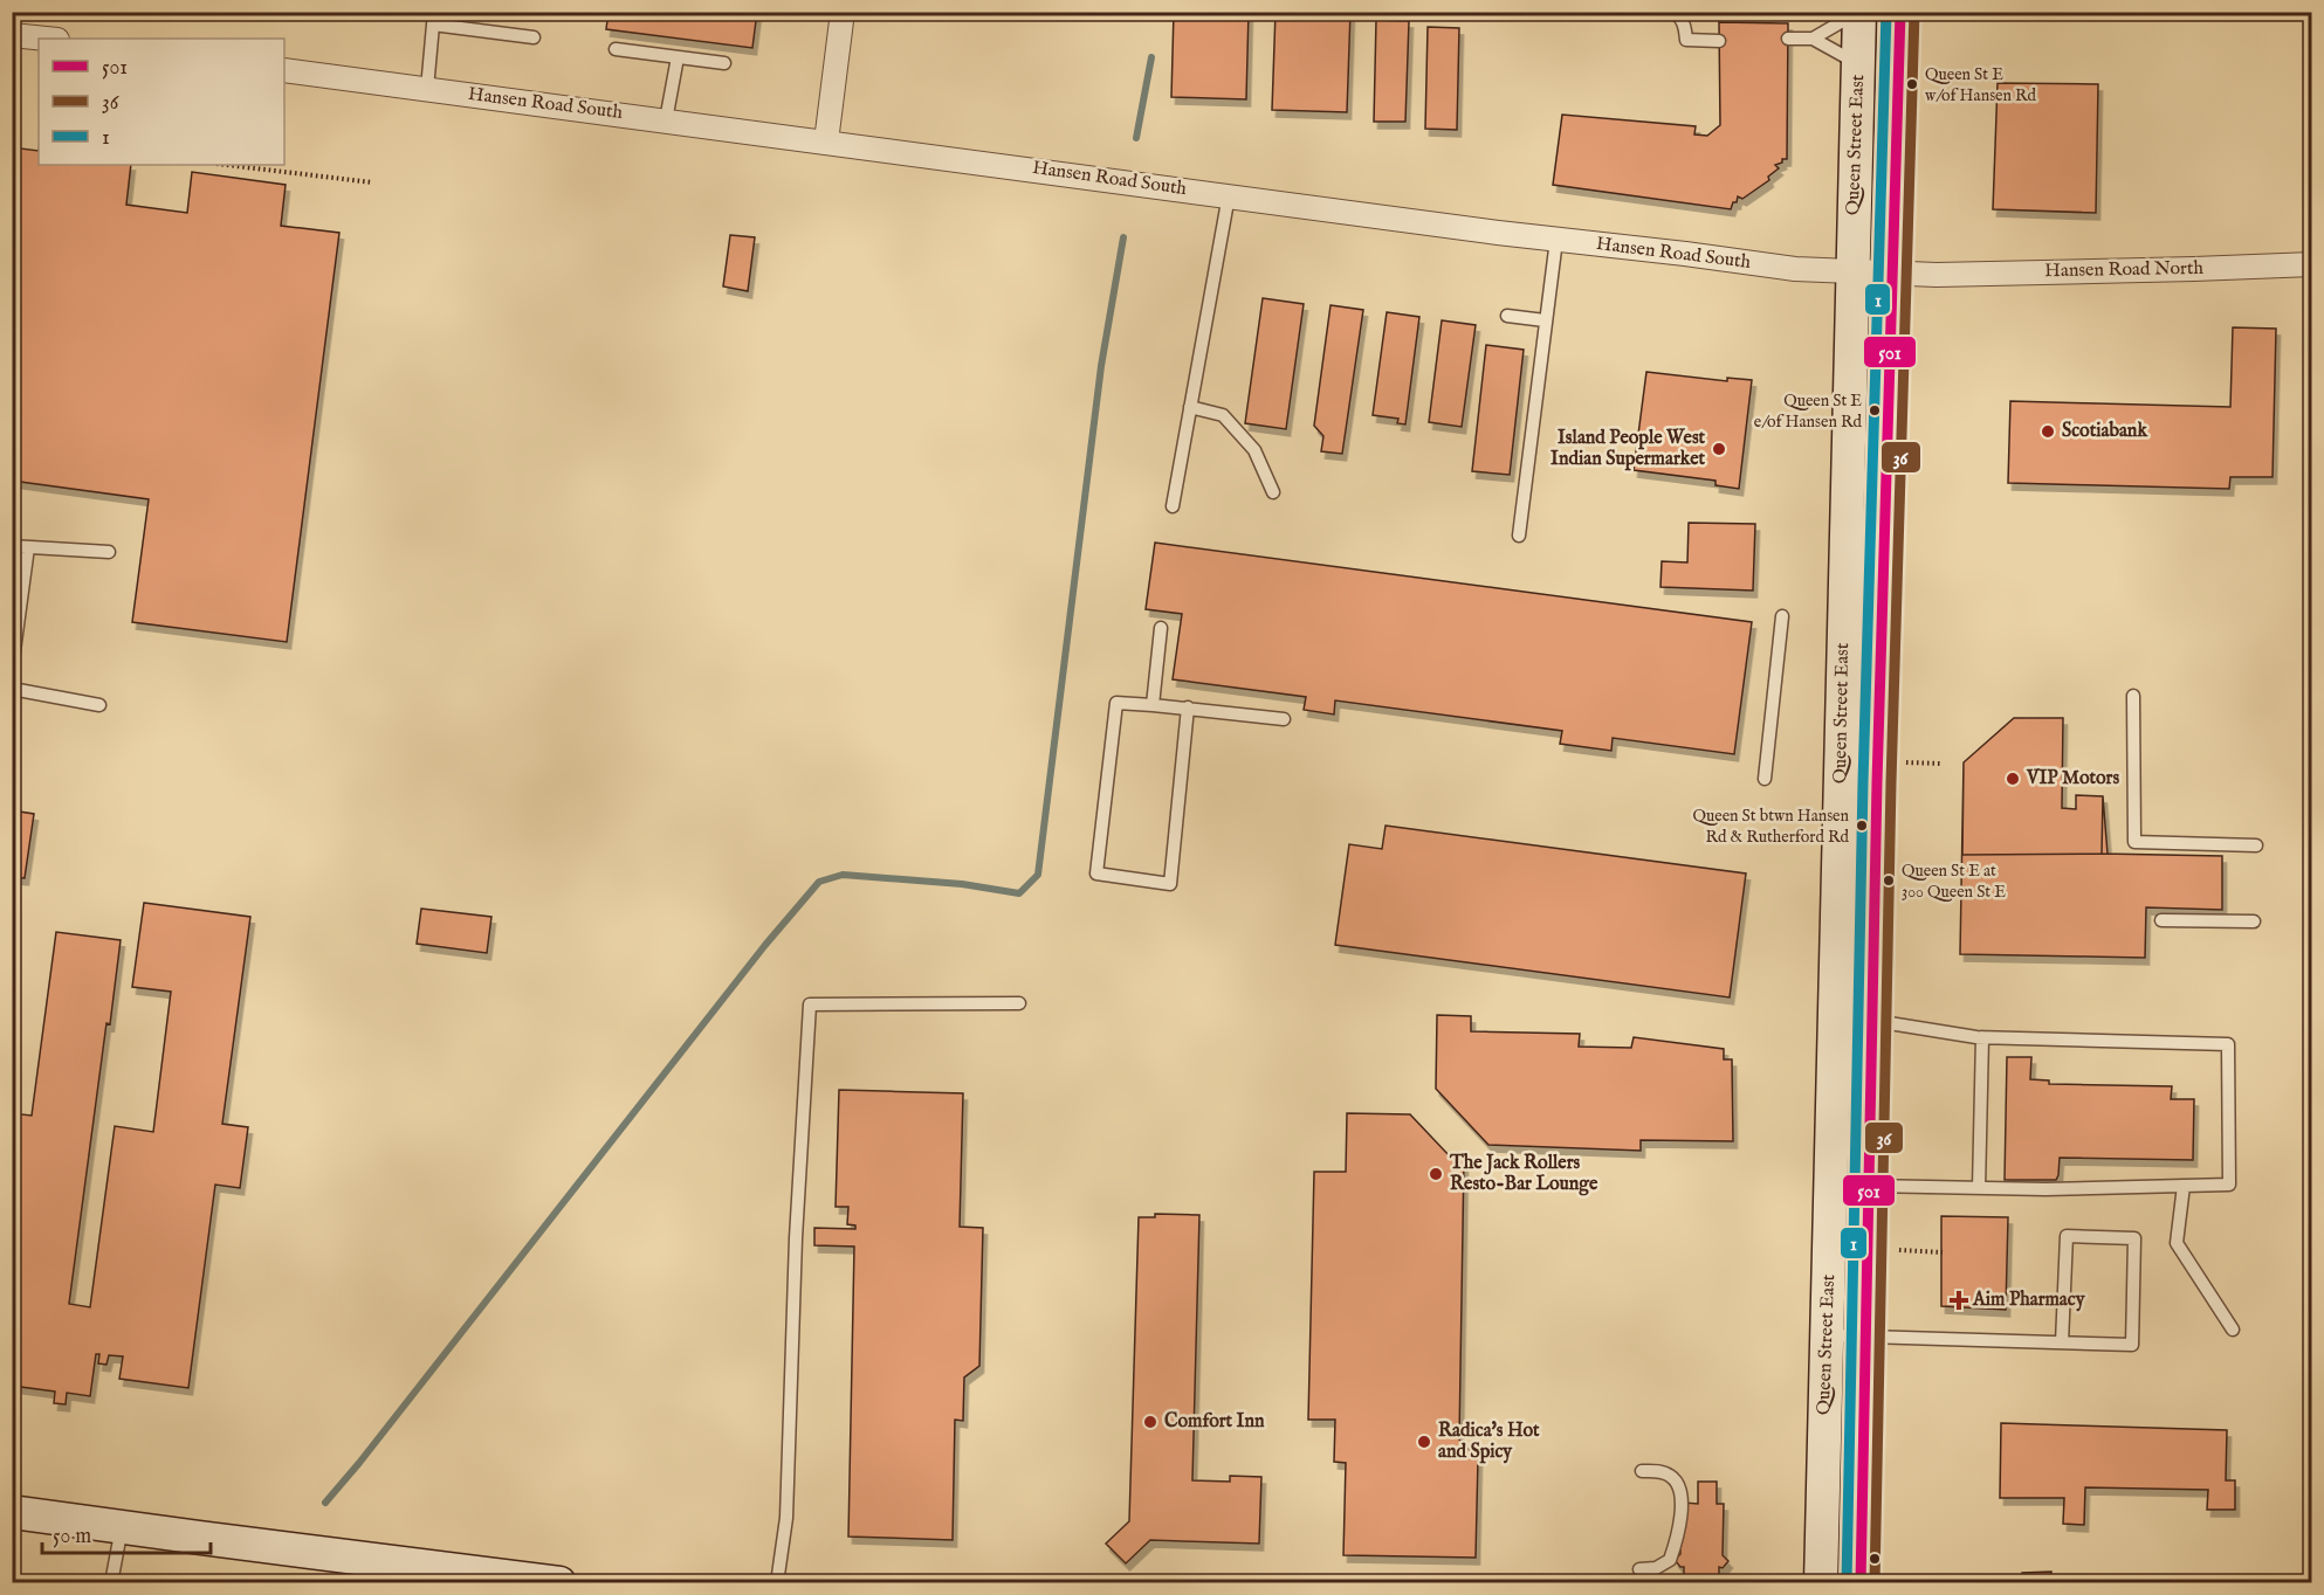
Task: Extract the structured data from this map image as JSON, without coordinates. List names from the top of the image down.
{
  "streets": {
    "main road": ["Queen Street East"],
    "street": ["Hansen Road South", "Hansen Road North"]
  },
  "crossings": [
    ["Hansen Road South", "Queen Street East"],
    ["Hansen Road South", "Hansen Road North"]
  ],
  "places": {
    "other": [
      "Queen St E w/of Hansen Rd",
      "Queen St E e/of Hansen Rd",
      "Scotiabank",
      "Island People West Indian Supermarket",
      "VIP Motors",
      "Queen St btwn Hansen Rd & Rutherford Rd",
      "Queen St E at 300 Queen St E",
      "The Jack Rollers Resto-Bar Lounge",
      "Comfort Inn",
      "Radica's Hot and Spicy"
    ],
    "health": ["Aim Pharmacy"]
  },
  "lines": ["transit line 501", "transit line 36", "transit line 1"],
  "legend": ["501", "36", "1"],
  "scale_bar": "50 m"
}
